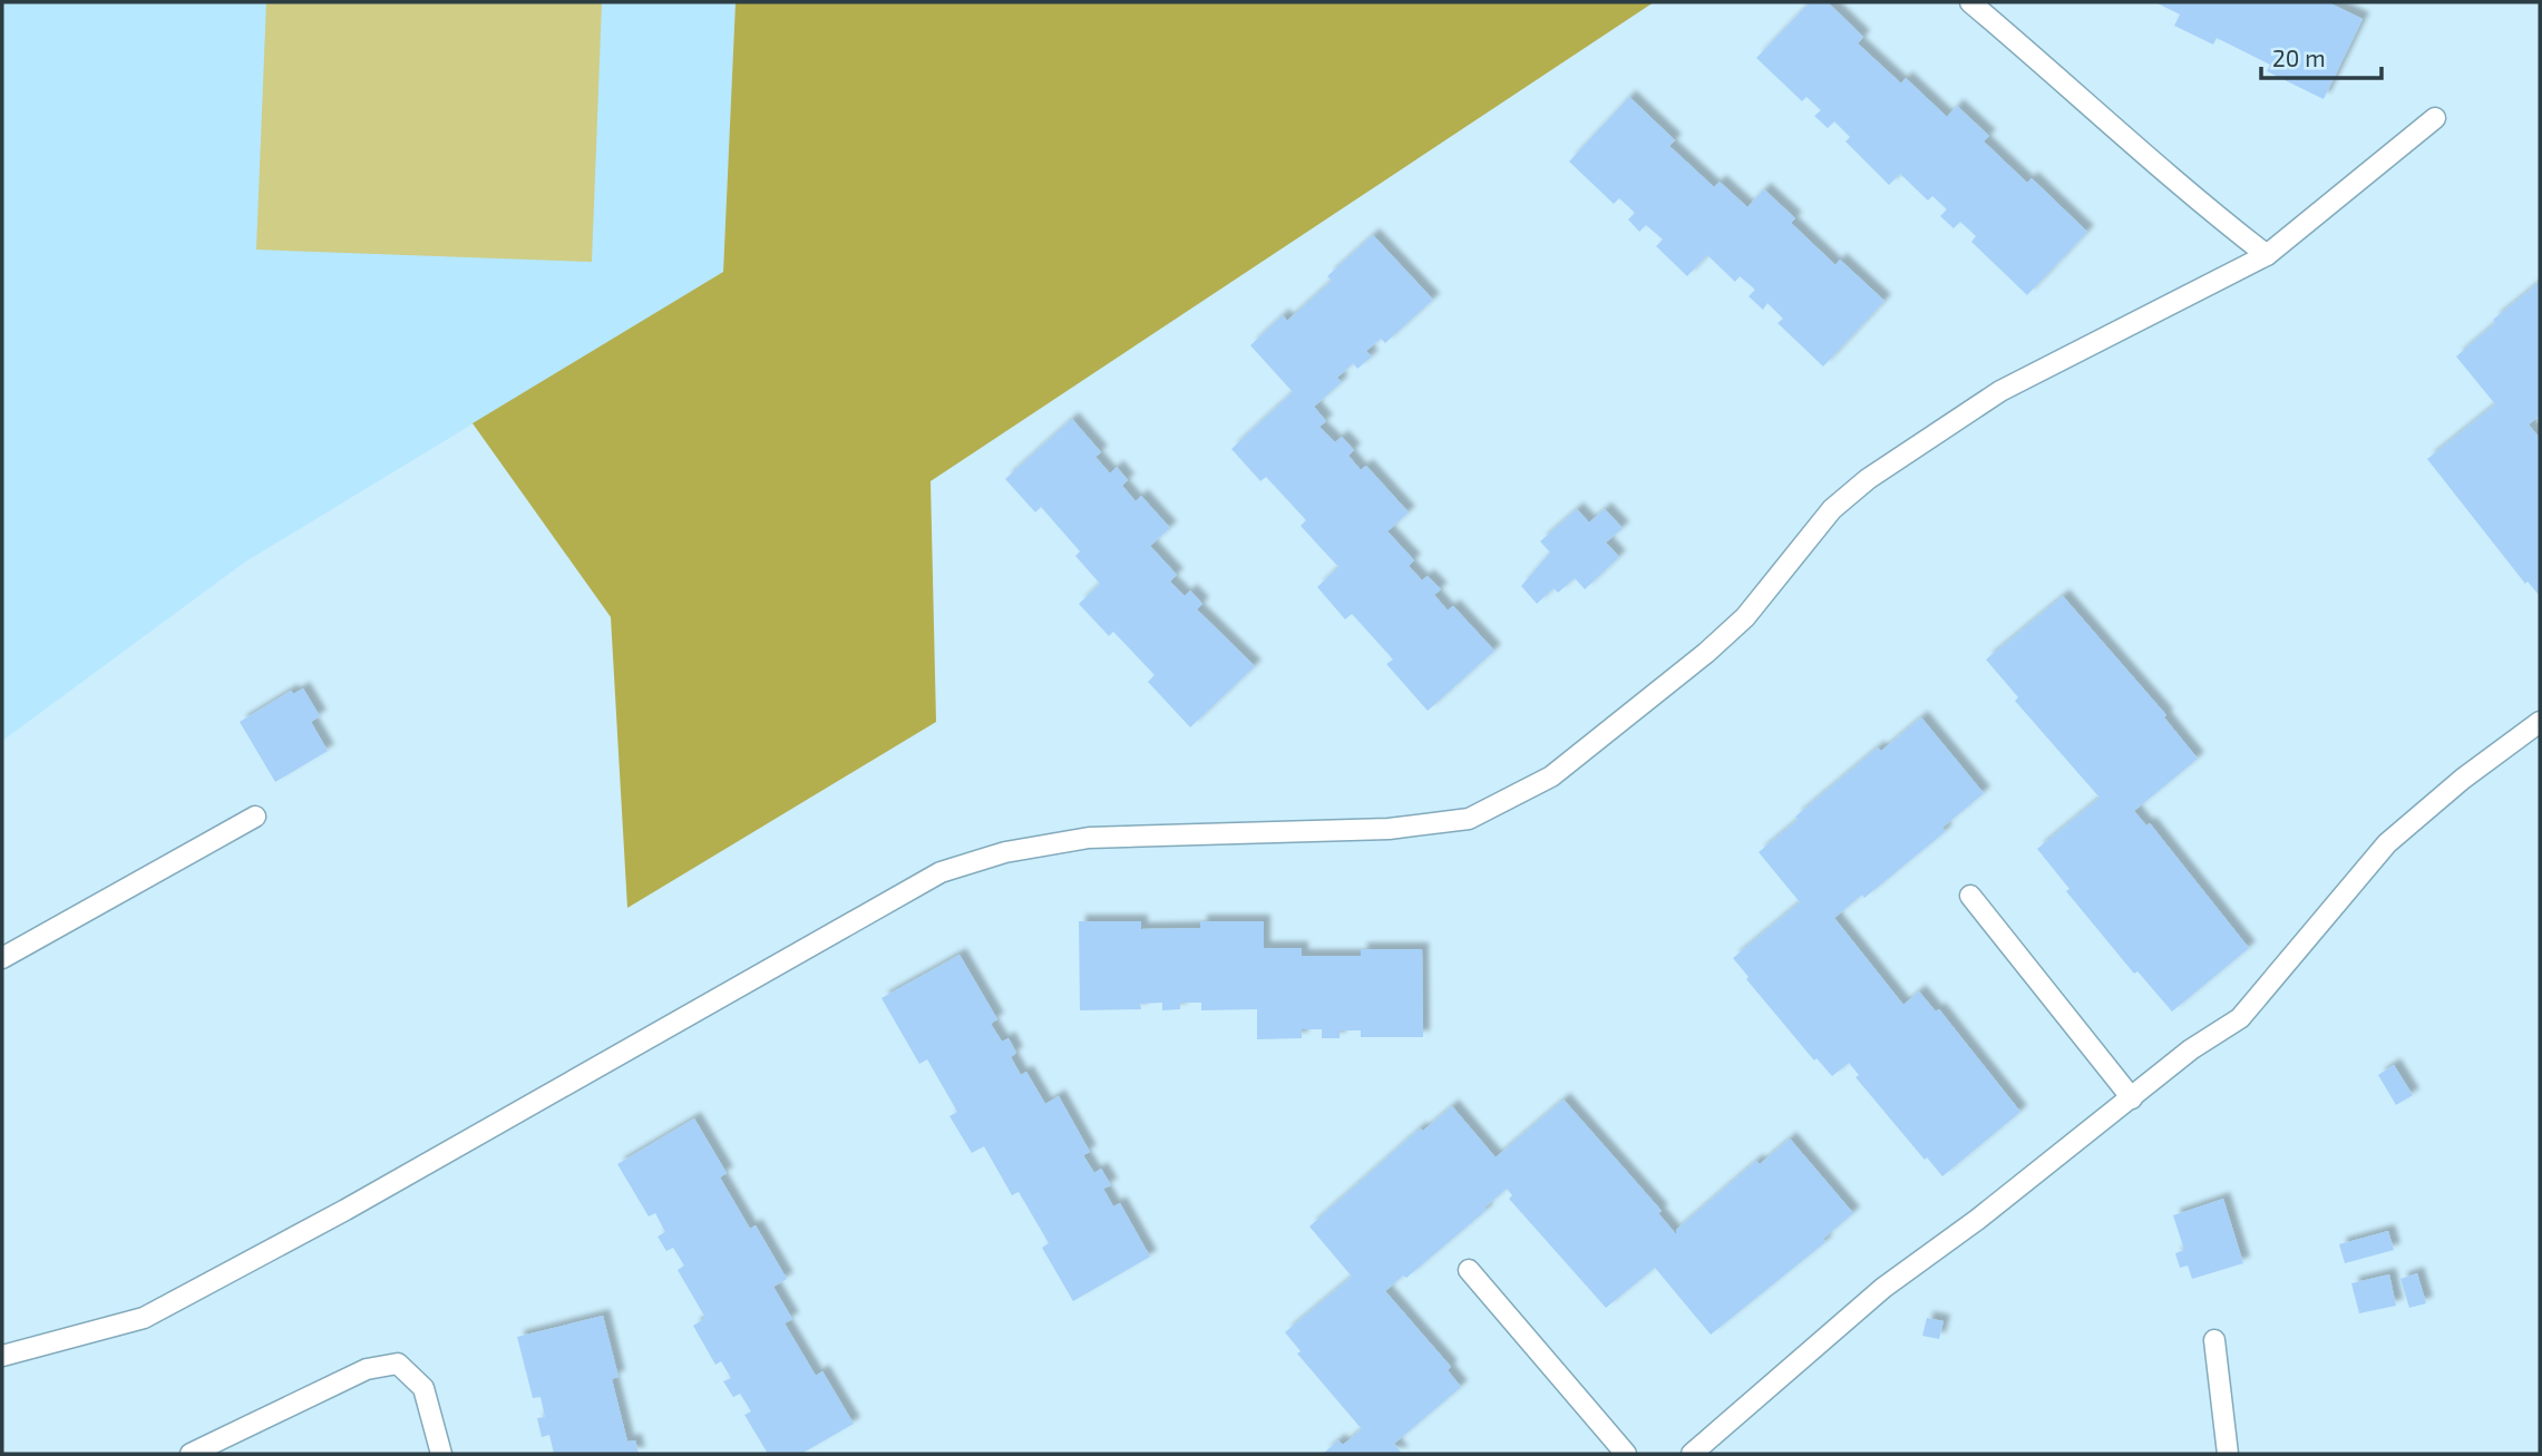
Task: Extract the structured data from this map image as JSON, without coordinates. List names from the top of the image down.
{
  "scale_bar": "20 m"
}
